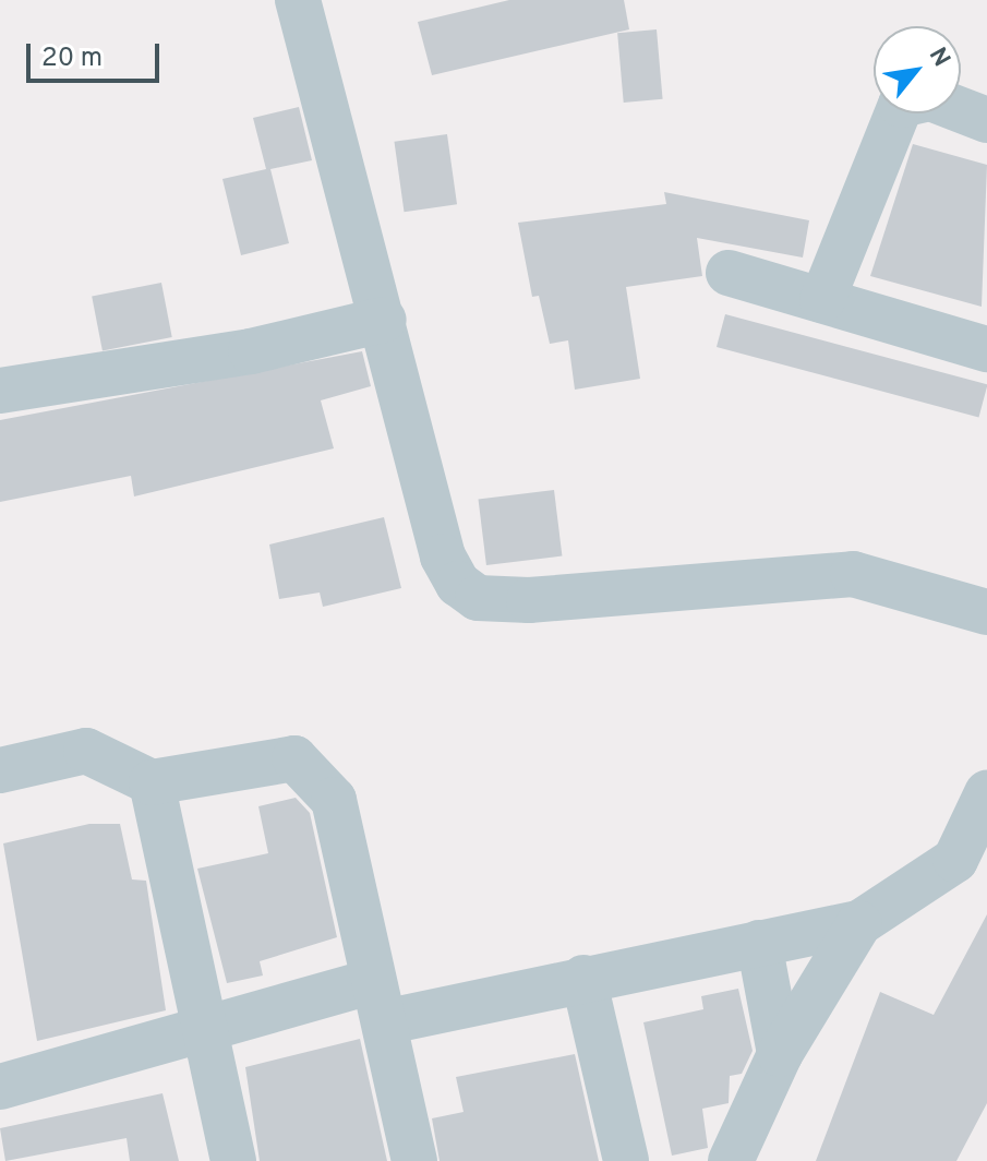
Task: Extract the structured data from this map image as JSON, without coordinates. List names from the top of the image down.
{
  "scale_bar": "20 m",
  "north": "top right"
}
